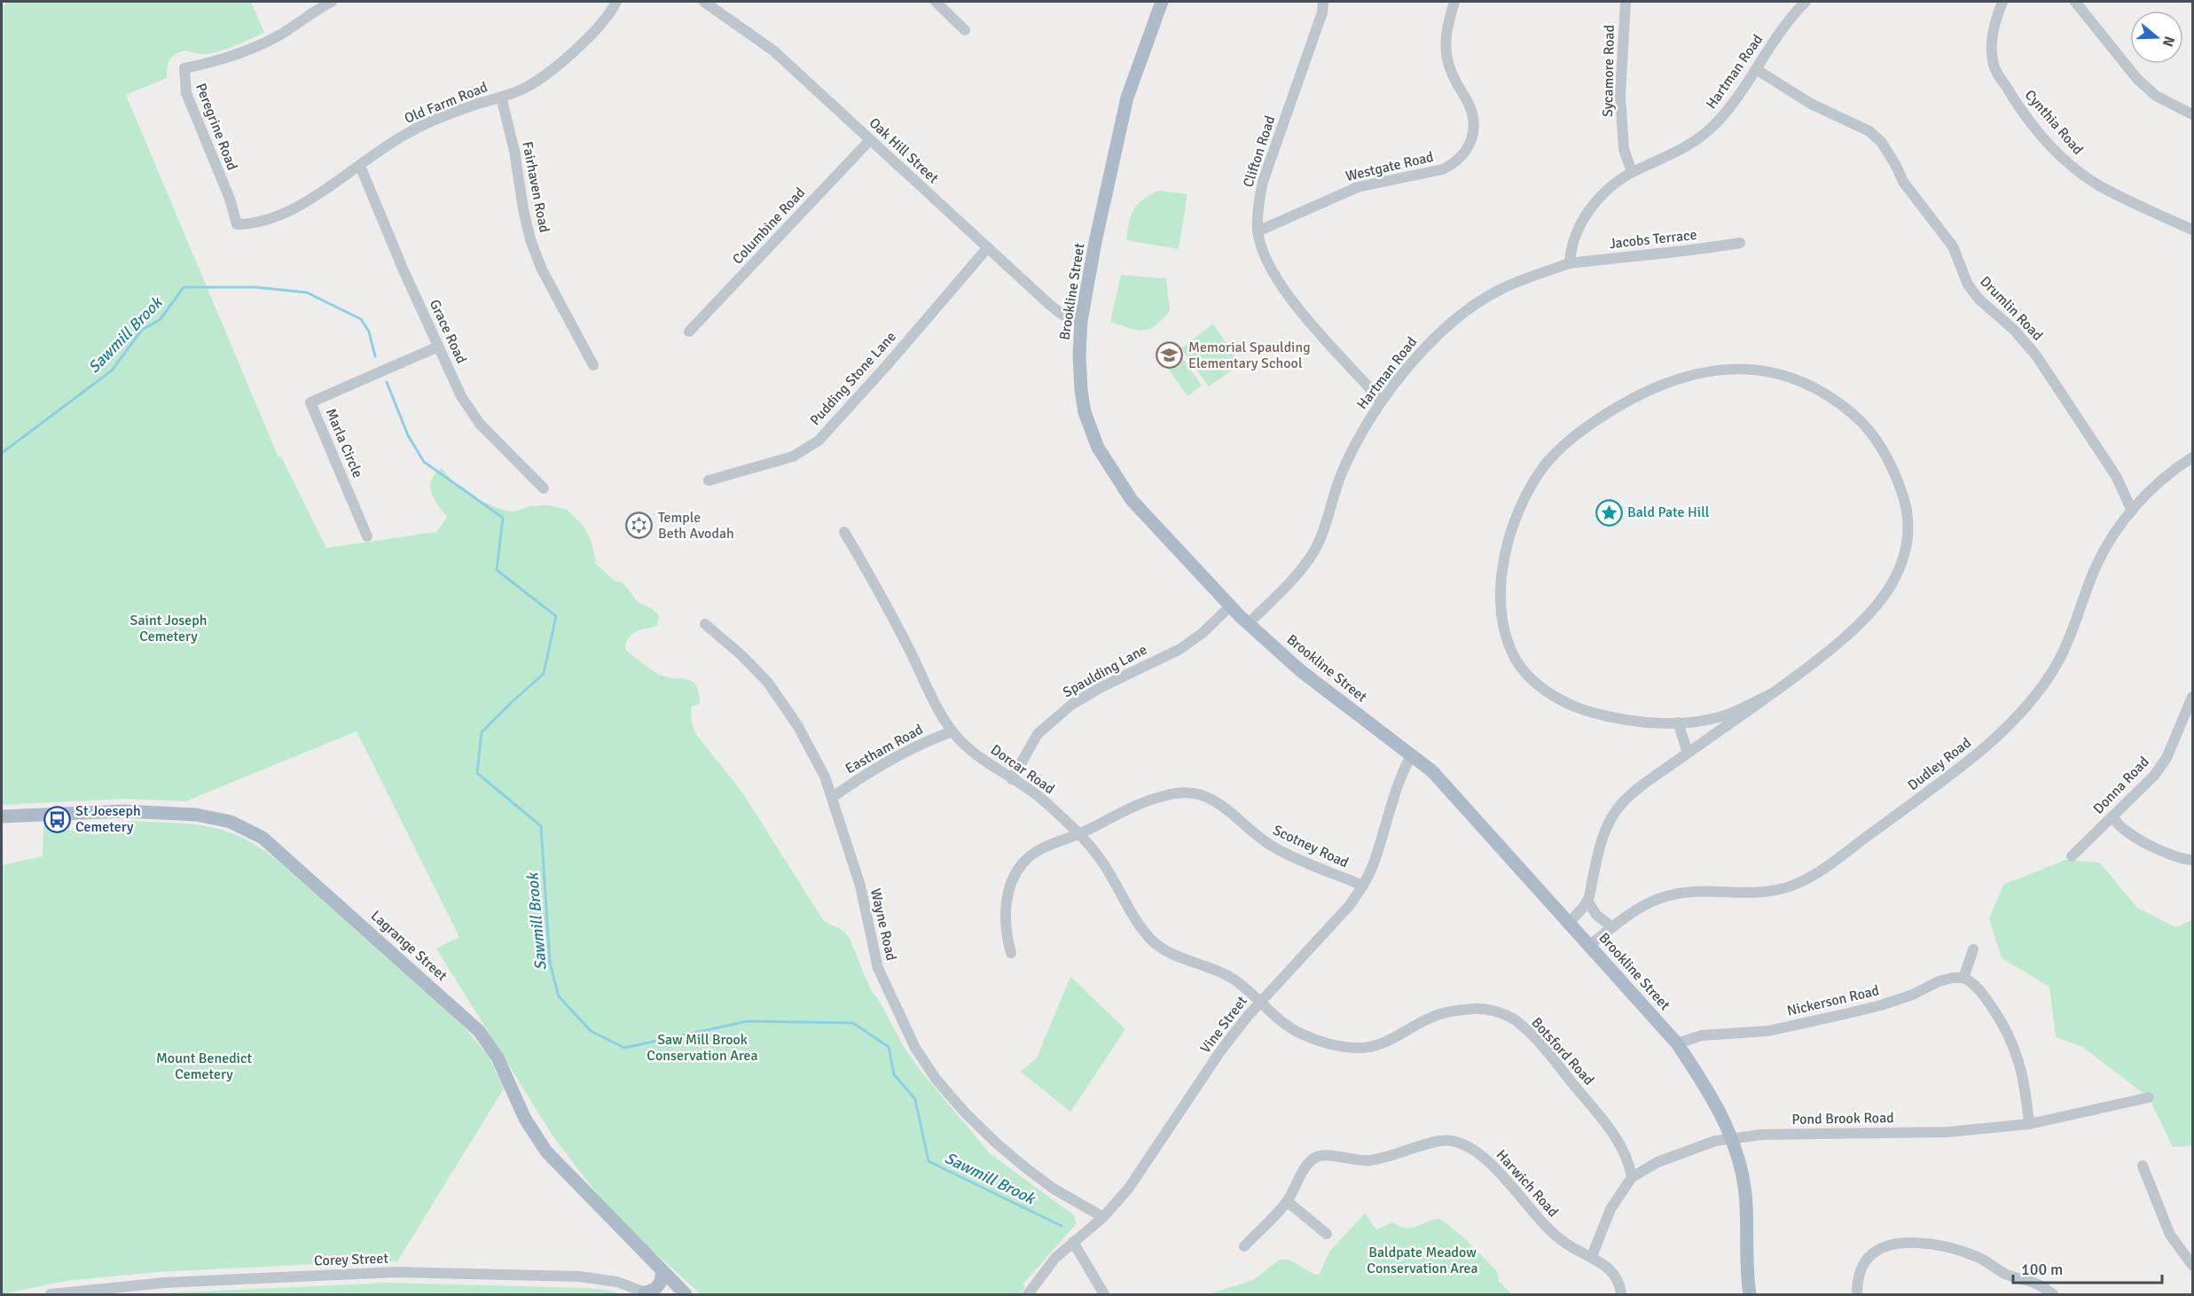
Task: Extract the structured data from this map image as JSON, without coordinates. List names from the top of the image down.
{
  "streets": {
    "main road": ["Brookline Street", "Lagrange Street"],
    "street": [
      "Sycamore Road",
      "Hartman Road",
      "Old Farm Road",
      "Cynthia Road",
      "Peregrine Road",
      "Oak Hill Street",
      "Clifton Road",
      "Westgate Road",
      "Fairhaven Road",
      "Columbine Road",
      "Jacobs Terrace",
      "Drumlin Road",
      "Grace Road",
      "Pudding Stone Lane",
      "Marla Circle",
      "Spaulding Lane",
      "Eastham Road",
      "Dudley Road",
      "Dorcar Road",
      "Donna Road",
      "Scotney Road",
      "Wayne Road",
      "Nickerson Road",
      "Vine Street",
      "Botsford Road",
      "Pond Brook Road",
      "Harwich Road",
      "Corey Street"
    ]
  },
  "crossings": [
    ["Sycamore Road", "Hartman Road"],
    ["Hartman Road", "Clifton Road"],
    ["Hartman Road", "Jacobs Terrace"],
    ["Hartman Road", "Brookline Street"],
    ["Hartman Road", "Drumlin Road"],
    ["Old Farm Road", "Peregrine Road"],
    ["Old Farm Road", "Fairhaven Road"],
    ["Old Farm Road", "Grace Road"],
    ["Oak Hill Street", "Columbine Road"],
    ["Oak Hill Street", "Brookline Street"],
    ["Oak Hill Street", "Pudding Stone Lane"],
    ["Clifton Road", "Westgate Road"],
    ["Brookline Street", "Spaulding Lane"],
    ["Brookline Street", "Dudley Road"],
    ["Brookline Street", "Nickerson Road"],
    ["Brookline Street", "Vine Street"],
    ["Brookline Street", "Pond Brook Road"],
    ["Drumlin Road", "Dudley Road"],
    ["Grace Road", "Marla Circle"],
    ["Spaulding Lane", "Dorcar Road"],
    ["Eastham Road", "Dorcar Road"],
    ["Eastham Road", "Wayne Road"],
    ["Dorcar Road", "Scotney Road"],
    ["Dorcar Road", "Vine Street"],
    ["Dorcar Road", "Botsford Road"],
    ["Scotney Road", "Vine Street"],
    ["Wayne Road", "Vine Street"],
    ["Vine Street", "Botsford Road"],
    ["Botsford Road", "Pond Brook Road"],
    ["Pond Brook Road", "Harwich Road"]
  ],
  "water": ["Sawmill Brook"],
  "parks": [
    "Saint Joseph Cemetery",
    "Saw Mill Brook Conservation Area",
    "Mount Benedict Cemetery",
    "Baldpate Meadow Conservation Area"
  ],
  "places": {
    "school or university": ["Memorial Spaulding Elementary School"],
    "place": ["Bald Pate Hill"],
    "synagogue": ["Temple Beth Avodah"],
    "bus stop": ["St Joeseph Cemetery"]
  },
  "scale_bar": "100 m",
  "north": "right"
}
